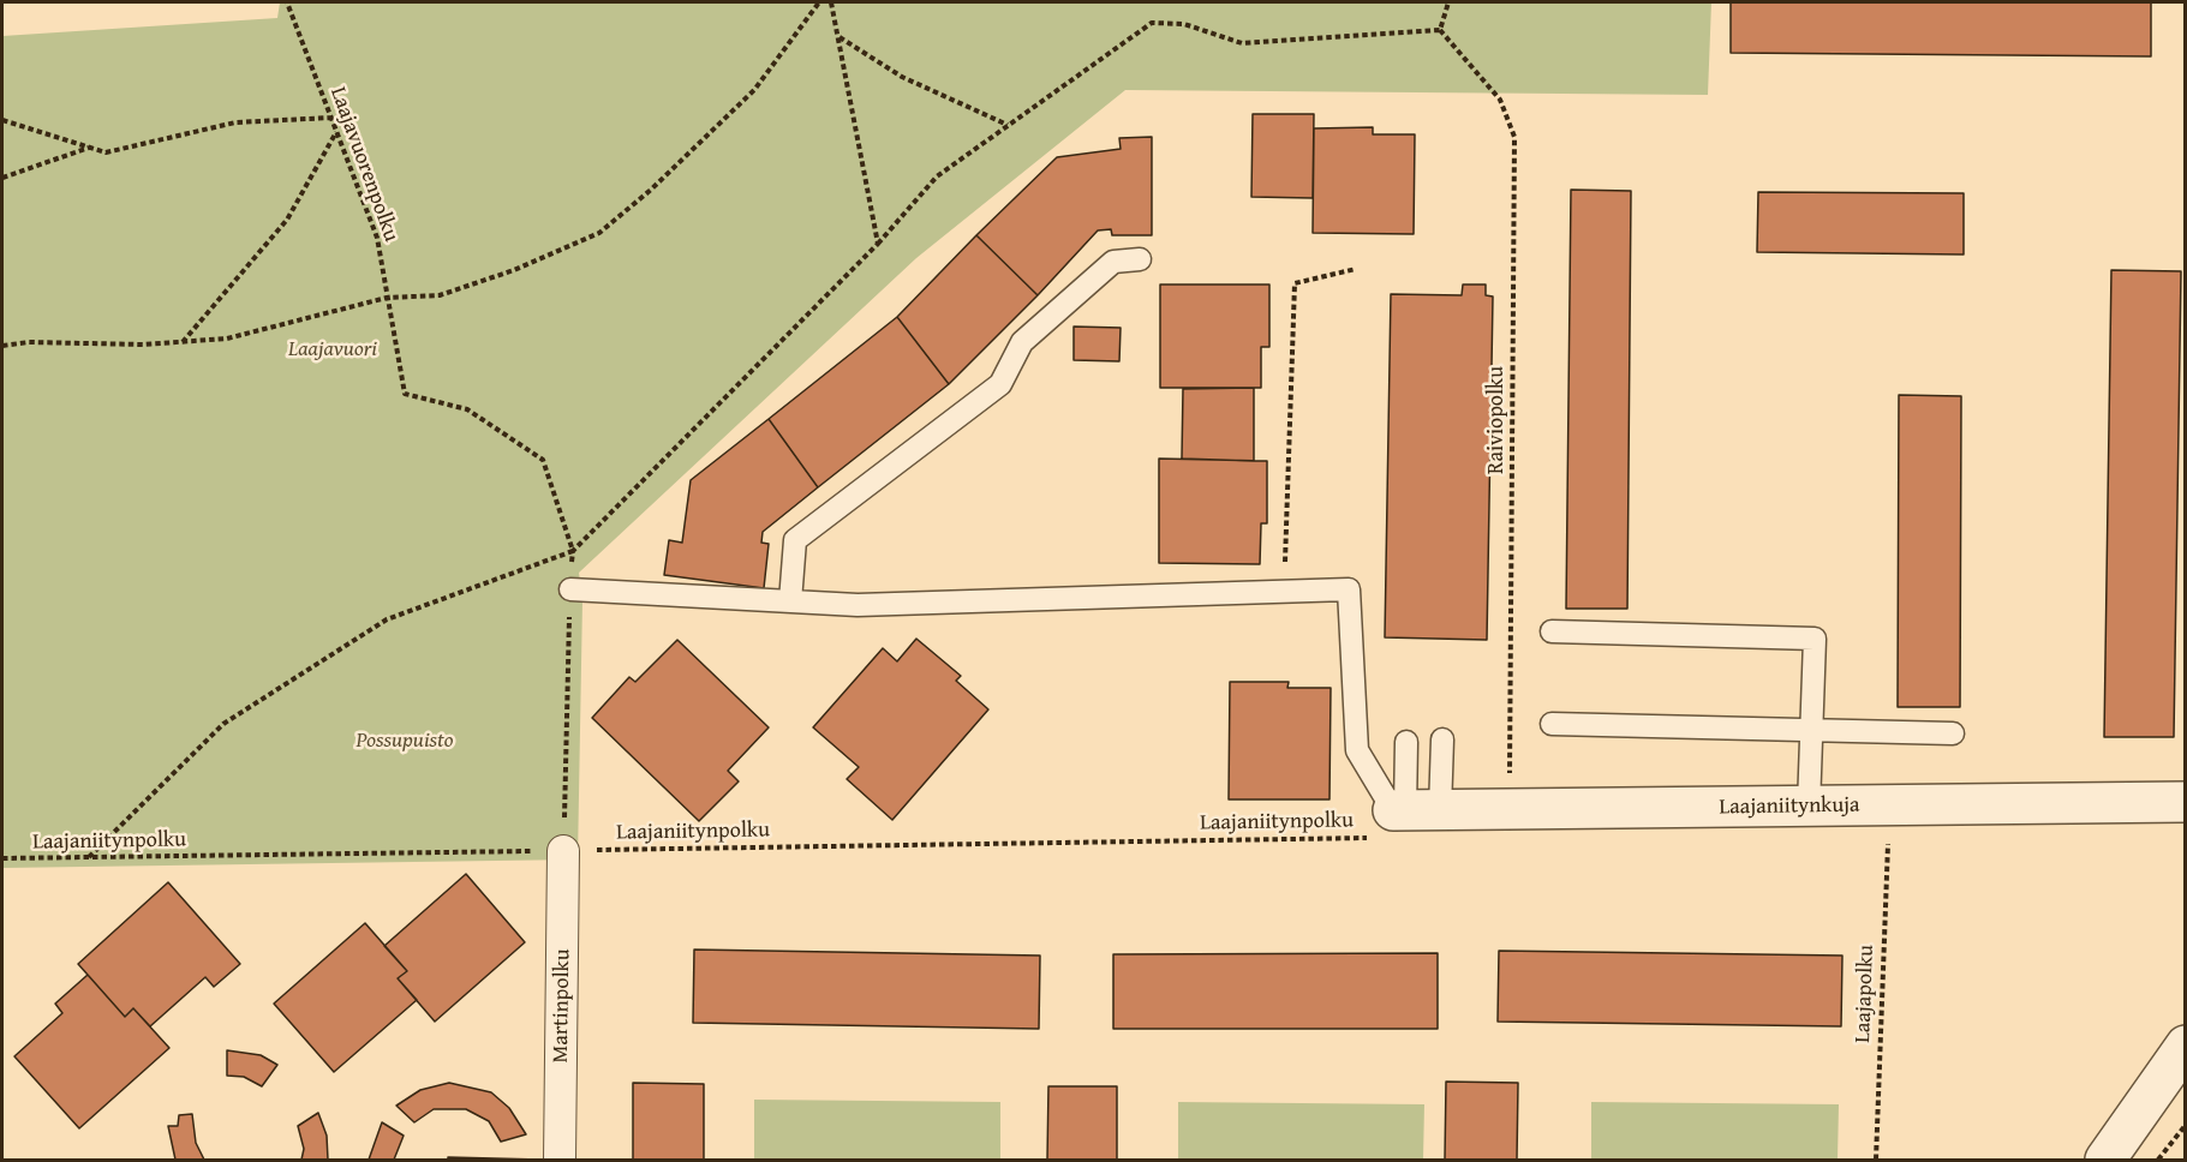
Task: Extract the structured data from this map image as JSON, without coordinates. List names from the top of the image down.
{
  "streets": {
    "street": ["Laajaniitynkuja", "Martinpolku"],
    "path": [
      "Laajavuorenpolku",
      "Raiviopolku",
      "Laajaniitynpolku",
      "Laajapolku"
    ]
  },
  "crossings": [
    ["Raiviopolku", "Laajaniitynkuja"],
    ["Laajaniitynkuja", "Laajaniitynpolku"],
    ["Laajaniitynpolku", "Martinpolku"]
  ],
  "parks": ["Laajavuori", "Possupuisto"]
}
